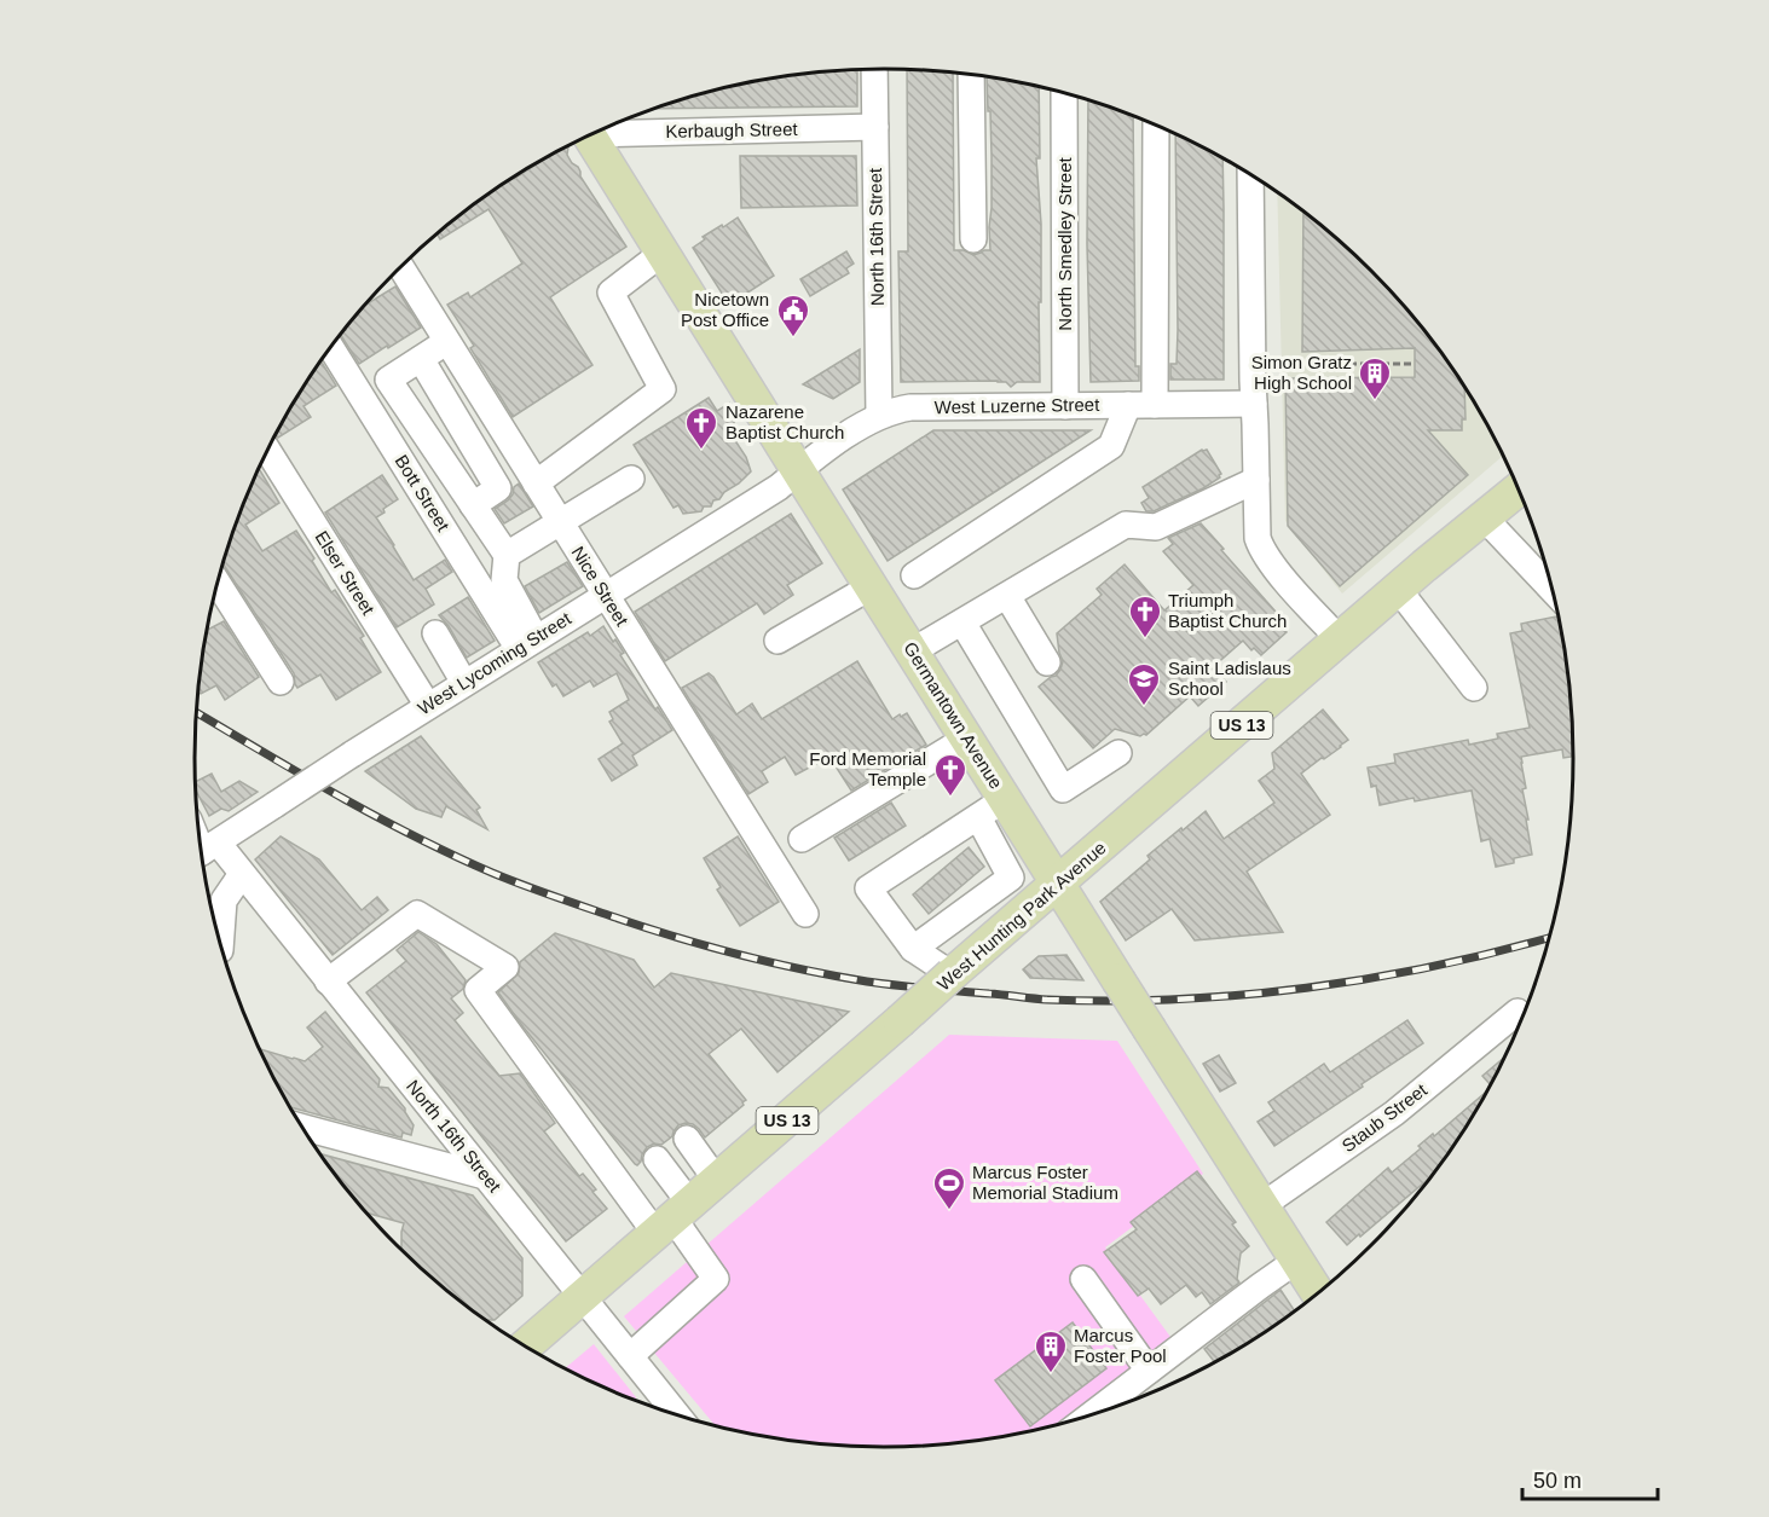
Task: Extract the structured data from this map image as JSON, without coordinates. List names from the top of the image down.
{
  "streets": {
    "main road": ["Germantown Avenue", "US 13", "West Hunting Park Avenue"],
    "street": [
      "Kerbaugh Street",
      "North 16th Street",
      "North Smedley Street",
      "West Luzerne Street",
      "Bott Street",
      "Elser Street",
      "Nice Street",
      "West Lycoming Street",
      "Staub Street"
    ]
  },
  "crossings": [
    ["Kerbaugh Street", "North 16th Street"],
    ["North 16th Street", "West Luzerne Street"],
    ["North 16th Street", "West Lycoming Street"],
    ["North 16th Street", "West Hunting Park Avenue"],
    ["North Smedley Street", "West Luzerne Street"],
    ["West Luzerne Street", "West Lycoming Street"],
    ["West Luzerne Street", "Germantown Avenue"],
    ["Bott Street", "West Lycoming Street"],
    ["Elser Street", "West Lycoming Street"],
    ["Nice Street", "West Lycoming Street"],
    ["West Lycoming Street", "Germantown Avenue"],
    ["Germantown Avenue", "West Hunting Park Avenue"],
    ["Germantown Avenue", "Staub Street"]
  ],
  "places": {
    "public building": ["Nicetown Post Office"],
    "building": ["Simon Gratz High School", "Marcus Foster Pool"],
    "church": ["Nazarene Baptist Church", "Triumph Baptist Church", "Ford Memorial Temple"],
    "school or university": ["Saint Ladislaus School"],
    "sports": ["Marcus Foster Memorial Stadium"]
  },
  "scale_bar": "50 m"
}
